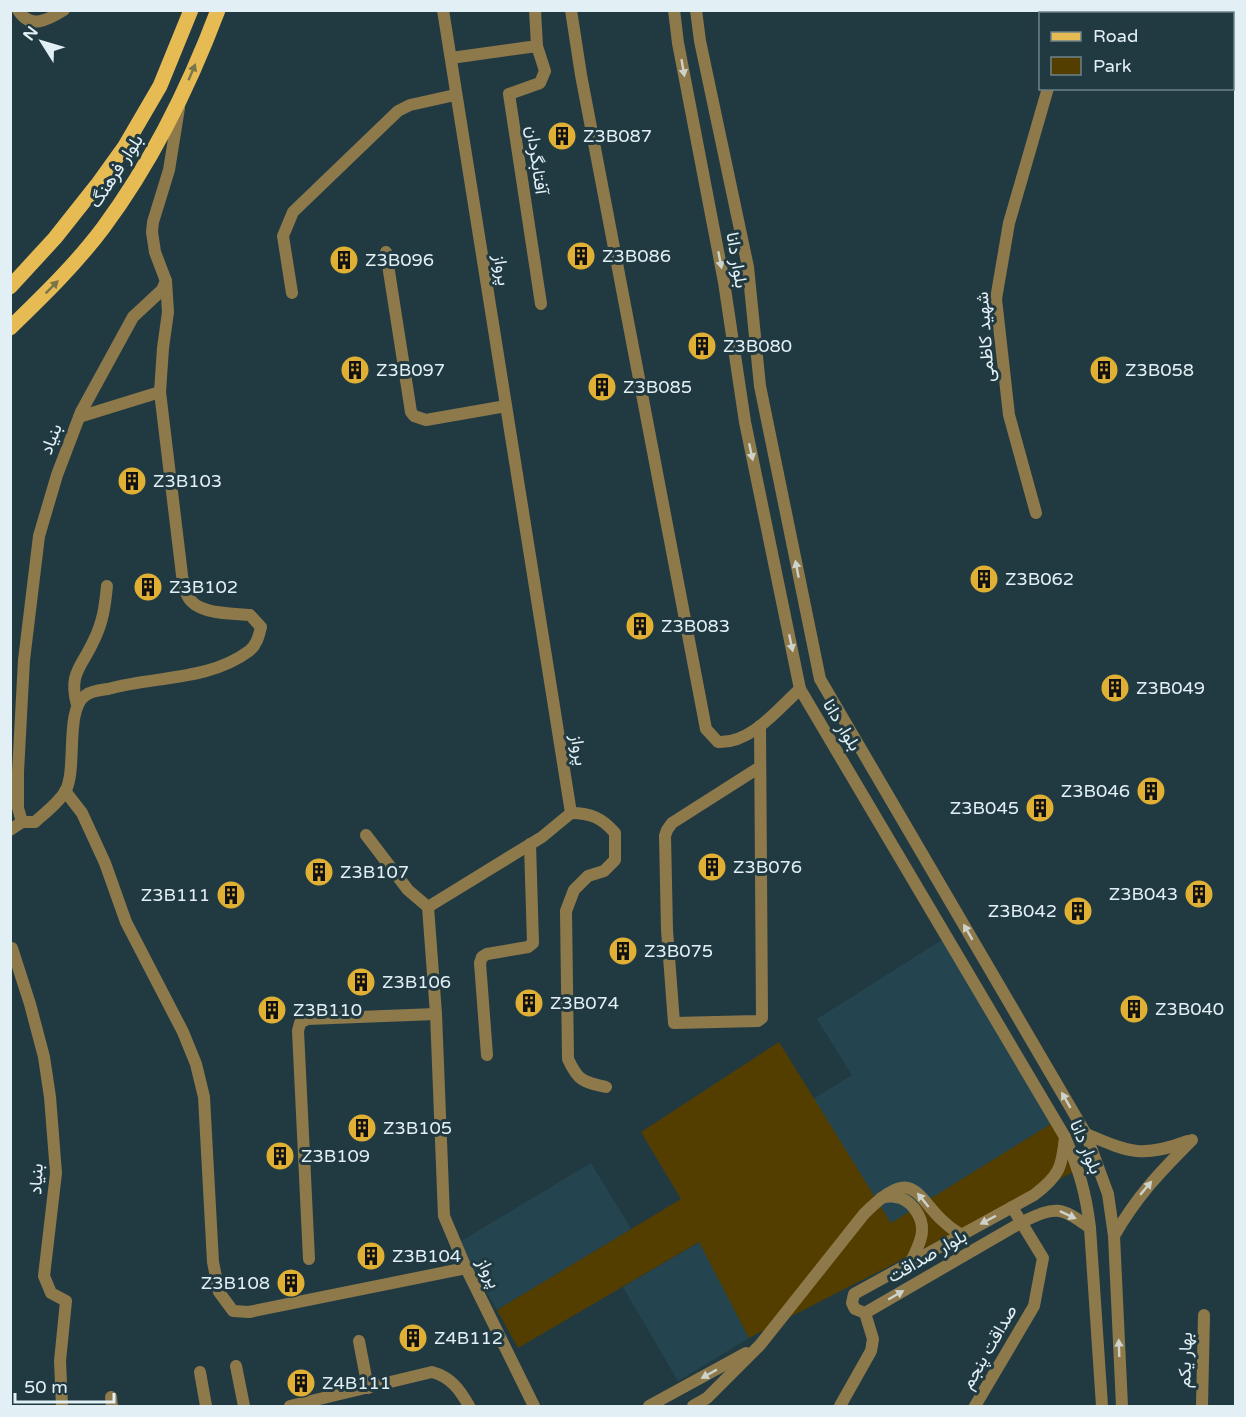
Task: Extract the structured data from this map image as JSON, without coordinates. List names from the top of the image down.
{
  "streets": {
    "main road": ["بلوار فرهنگ"],
    "street": [
      "آفتابگردان",
      "بلوار دانا",
      "پرواز",
      "شهید کاظمی",
      "بنیاد",
      "بلوار صداقت",
      "صداقت پنجم",
      "بهار یکم"
    ]
  },
  "crossings": [
    ["بلوار دانا", "بلوار صداقت"],
    ["بلوار صداقت", "صداقت پنجم"]
  ],
  "places": {
    "building": [
      "Z3B087",
      "Z3B086",
      "Z3B096",
      "Z3B080",
      "Z3B097",
      "Z3B058",
      "Z3B085",
      "Z3B103",
      "Z3B062",
      "Z3B102",
      "Z3B083",
      "Z3B049",
      "Z3B046",
      "Z3B045",
      "Z3B076",
      "Z3B107",
      "Z3B043",
      "Z3B111",
      "Z3B042",
      "Z3B075",
      "Z3B106",
      "Z3B074",
      "Z3B040",
      "Z3B110",
      "Z3B105",
      "Z3B109",
      "Z3B104",
      "Z3B108",
      "Z4B112",
      "Z4B111"
    ]
  },
  "legend": ["Road", "Park"],
  "scale_bar": "50 m",
  "north": "top left"
}
